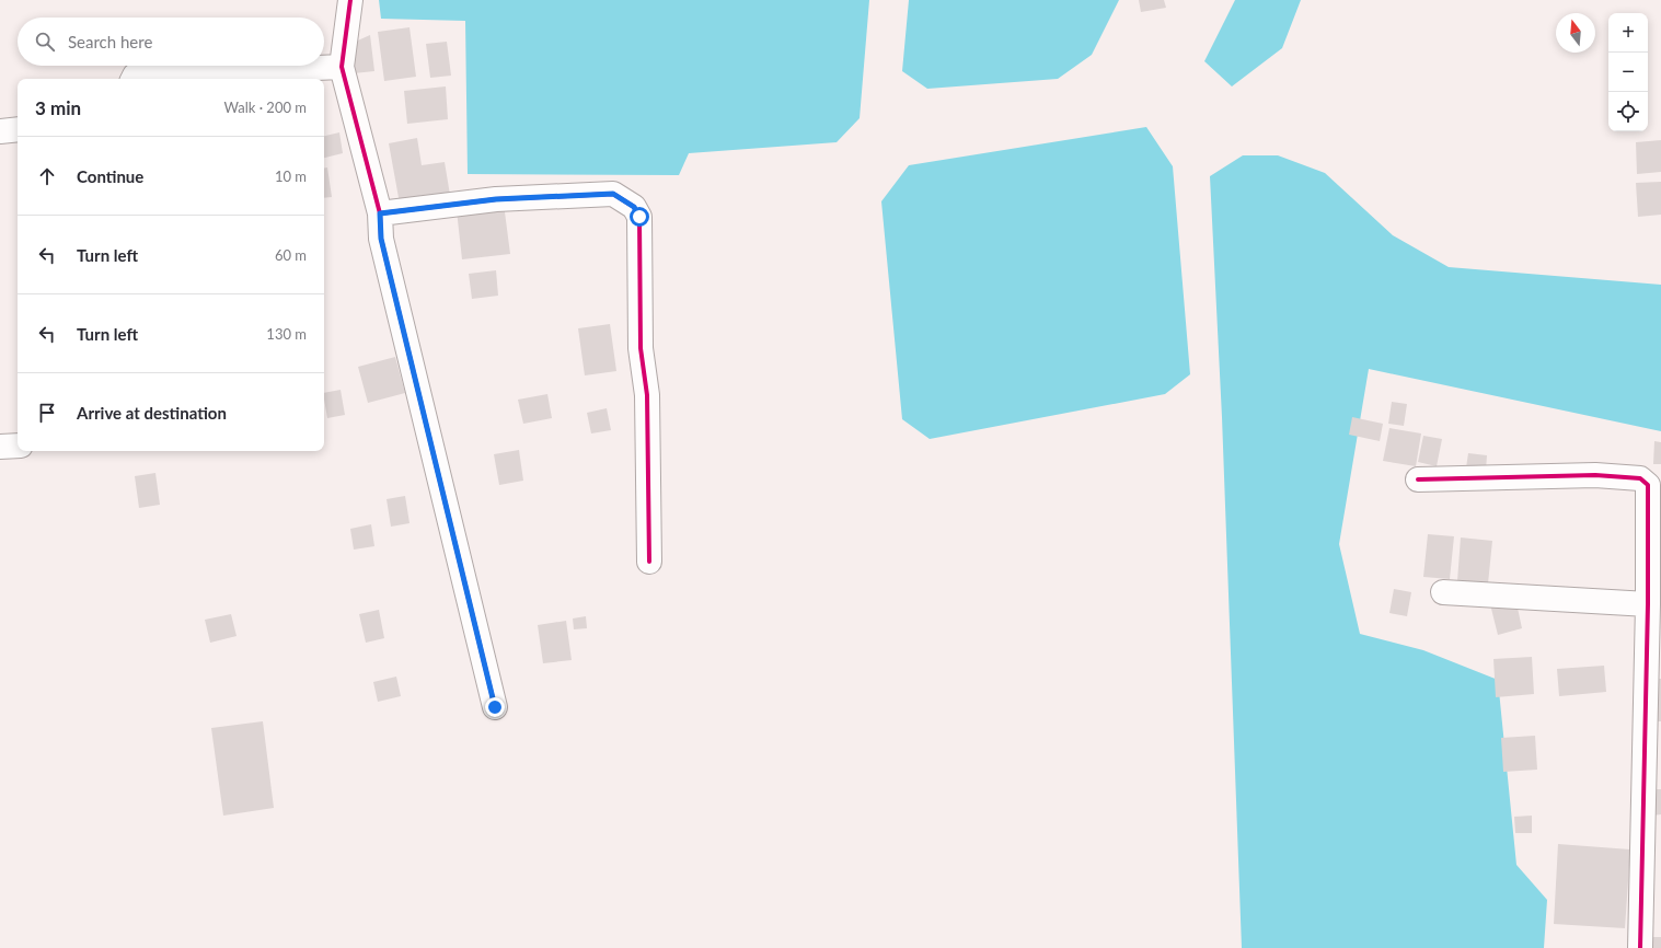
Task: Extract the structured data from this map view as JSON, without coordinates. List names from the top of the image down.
{
  "north": "top",
  "page": {
    "map_buttons": ["+", "−"],
    "search": "Search here",
    "heading": ["3 min", "Walk · 200 m"],
    "list": [
      ["Continue", "10 m"],
      ["Turn left", "60 m"],
      ["Turn left", "130 m"],
      "Arrive at destination"
    ]
  }
}
